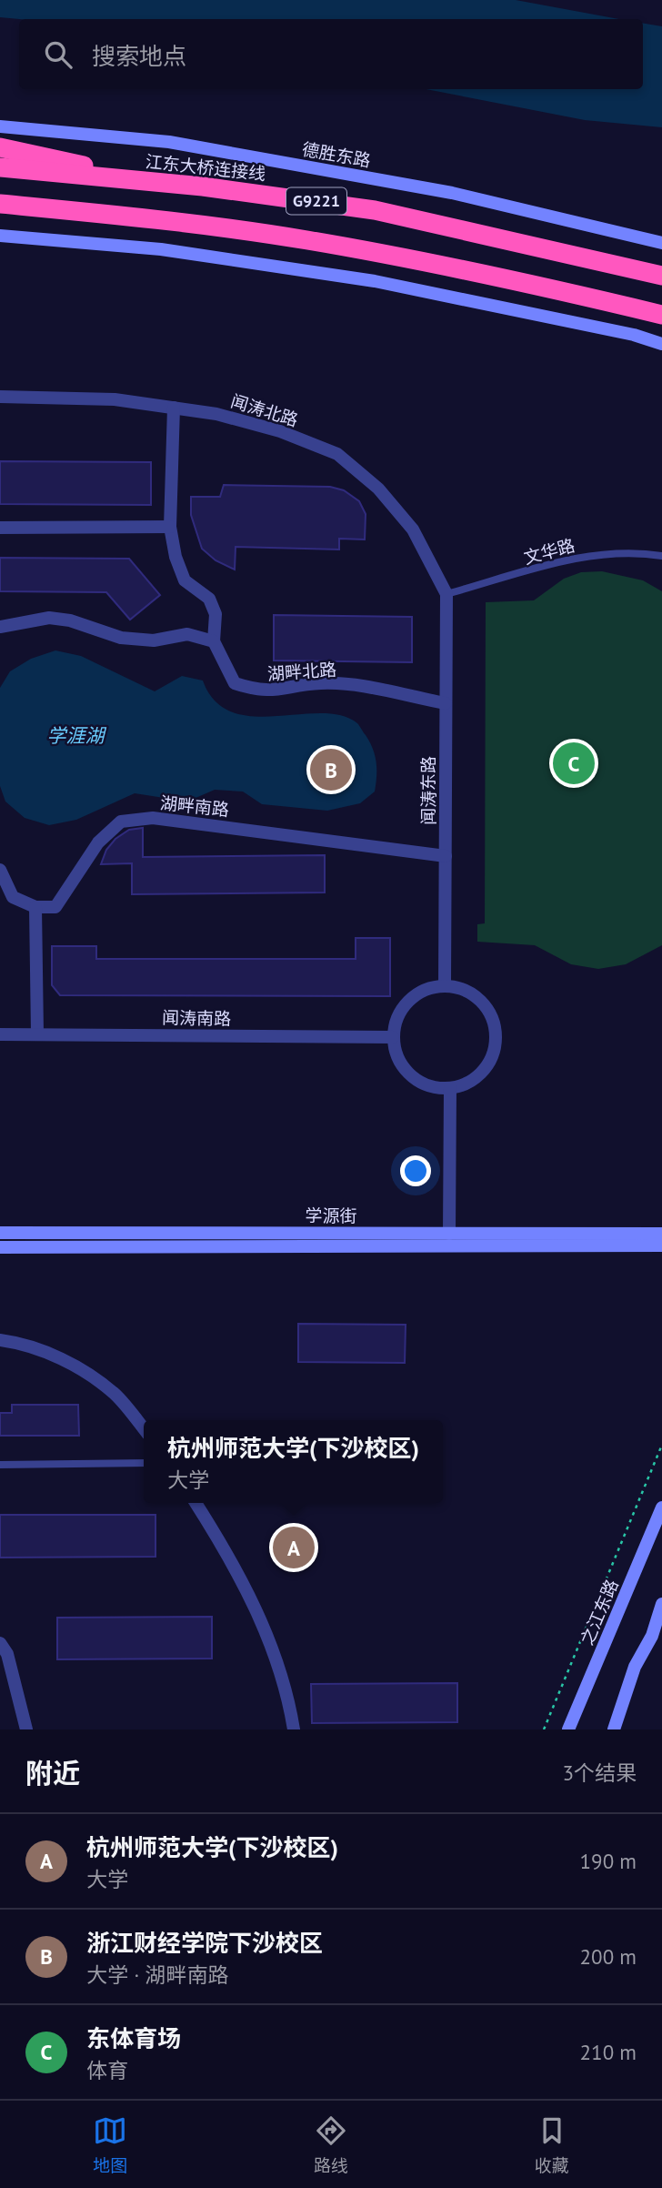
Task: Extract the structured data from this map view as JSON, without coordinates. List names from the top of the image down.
{
  "streets": {
    "highway": ["江东大桥连接线", "G9221"],
    "main road": ["德胜东路", "学源街", "之江东路"],
    "street": [
      "闻涛北路",
      "湖畔北路",
      "闻涛东路",
      "湖畔南路",
      "闻涛南路"
    ],
    "lane": ["文华路"]
  },
  "crossings": [
    ["闻涛北路", "文华路"],
    ["闻涛北路", "闻涛东路"],
    ["文华路", "闻涛东路"],
    ["湖畔北路", "闻涛东路"],
    ["闻涛东路", "湖畔南路"],
    ["闻涛东路", "闻涛南路"]
  ],
  "water": ["学涯湖"],
  "page": {
    "search": "搜索地点",
    "pins": ["C", "B", "A"],
    "popup": ["杭州师范大学(下沙校区)", "大学"],
    "heading": ["附近", "3个结果"],
    "list": [
      {
        "mark": "A",
        "name": "杭州师范大学(下沙校区)",
        "note": "大学",
        "value": "190 m"
      },
      {
        "mark": "B",
        "name": "浙江财经学院下沙校区",
        "note": "大学 · 湖畔南路",
        "value": "200 m"
      },
      {
        "mark": "C",
        "name": "东体育场",
        "note": "体育",
        "value": "210 m"
      }
    ],
    "nav": ["地图", "路线", "收藏"]
  }
}
